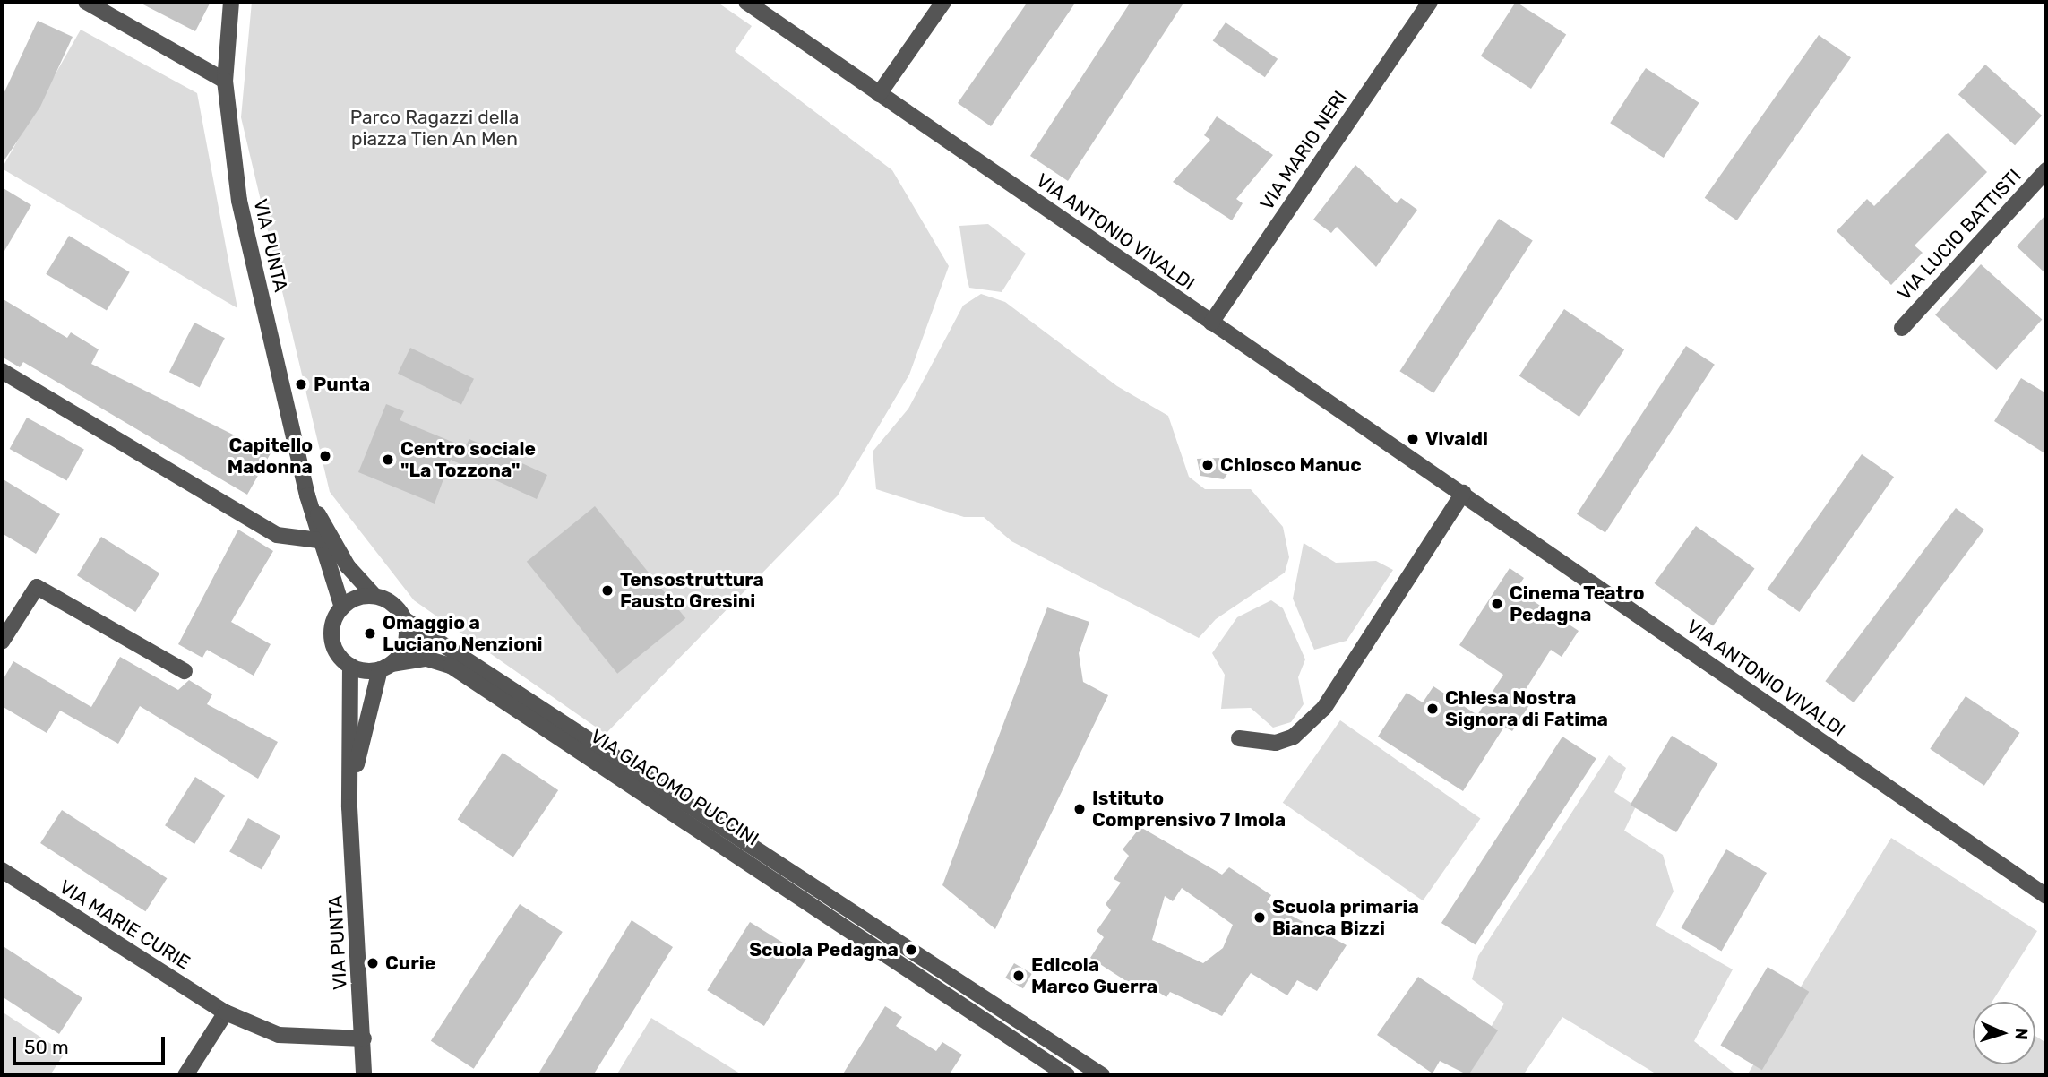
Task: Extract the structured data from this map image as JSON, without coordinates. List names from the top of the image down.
{
  "streets": {
    "street": [
      "VIA MARIO NERI",
      "VIA ANTONIO VIVALDI",
      "VIA LUCIO BATTISTI",
      "VIA PUNTA",
      "VIA GIACOMO PUCCINI",
      "VIA MARIE CURIE"
    ]
  },
  "crossings": [
    ["VIA MARIO NERI", "VIA ANTONIO VIVALDI"],
    ["VIA PUNTA", "VIA GIACOMO PUCCINI"],
    ["VIA PUNTA", "VIA MARIE CURIE"]
  ],
  "parks": ["Parco Ragazzi della piazza Tien An Men"],
  "places": [
    "Punta",
    "Vivaldi",
    "Capitello Madonna",
    "Centro sociale \"La Tozzona\"",
    "Chiosco Manuc",
    "Tensostruttura Fausto Gresini",
    "Cinema Teatro Pedagna",
    "Omaggio a Luciano Nenzioni",
    "Chiesa Nostra Signora di Fatima",
    "Istituto Comprensivo 7 Imola",
    "Scuola primaria Bianca Bizzi",
    "Scuola Pedagna",
    "Curie",
    "Edicola Marco Guerra"
  ],
  "scale_bar": "50 m",
  "north": "right"
}
